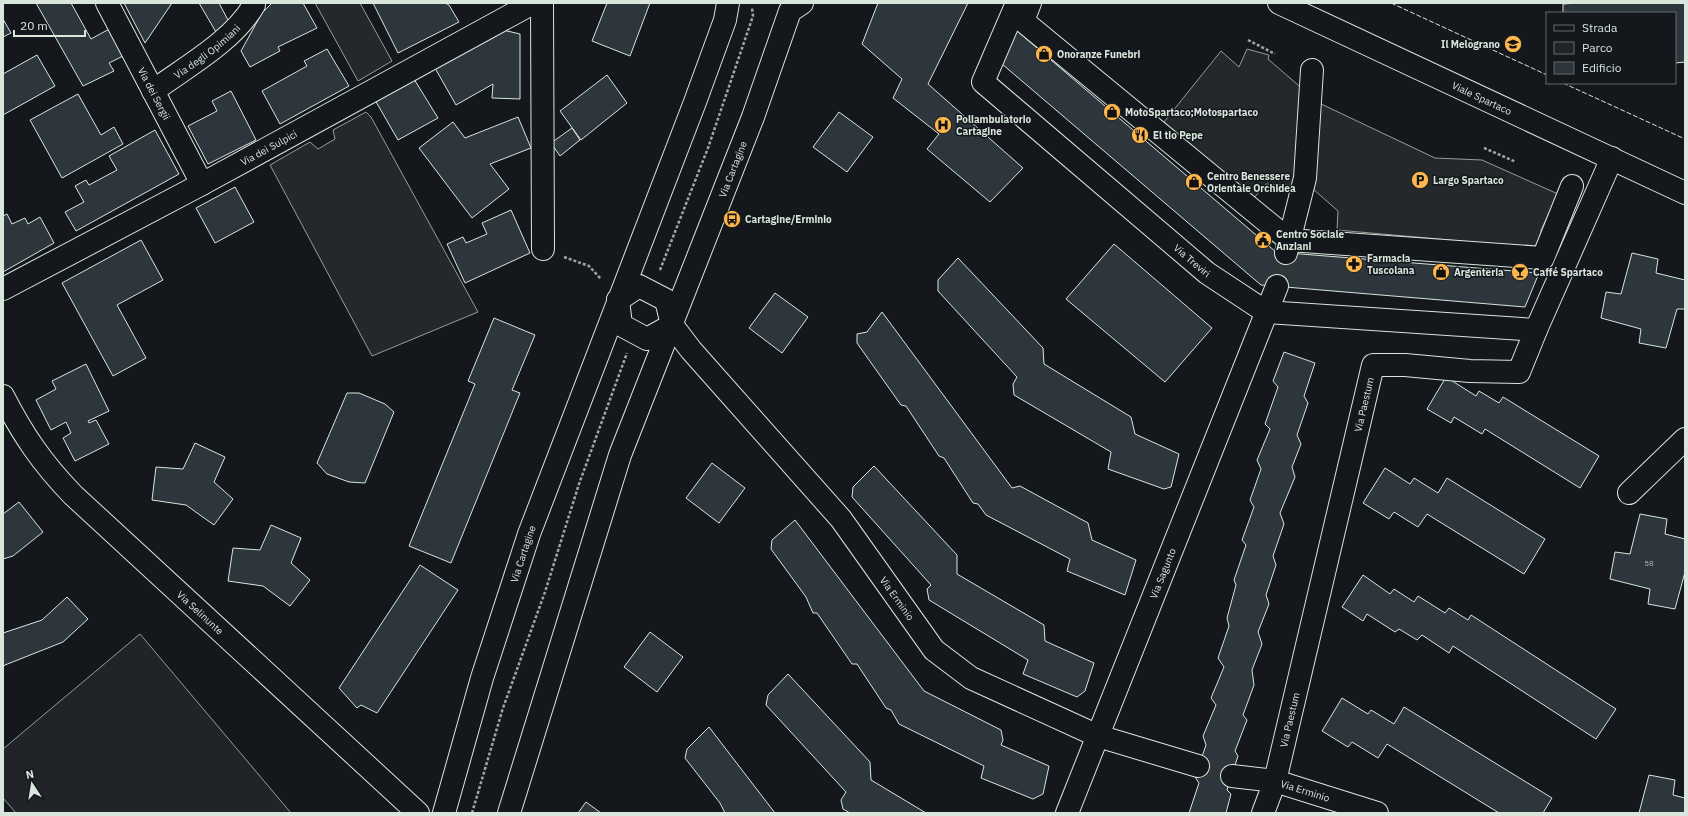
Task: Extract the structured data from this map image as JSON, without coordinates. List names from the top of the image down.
{
  "streets": {
    "street": [
      "Via degli Opimiani",
      "Via dei Sergii",
      "Viale Spartaco",
      "Via dei Sulpici",
      "Via Cartagine",
      "Via Treviri",
      "Via Paestum",
      "Via Sagunto",
      "Via Erminio",
      "Via Selinunte"
    ]
  },
  "crossings": [
    ["Via degli Opimiani", "Via dei Sergii"],
    ["Via dei Sergii", "Via dei Sulpici"],
    ["Viale Spartaco", "Via Paestum"],
    ["Via Cartagine", "Via Erminio"],
    ["Via Treviri", "Via Paestum"],
    ["Via Treviri", "Via Sagunto"],
    ["Via Paestum", "Via Erminio"],
    ["Via Sagunto", "Via Erminio"]
  ],
  "places": {
    "school or university": ["Il Melograno"],
    "shop": [
      "Onoranze Funebri",
      "MotoSpartaco;Motospartaco",
      "Centro Benessere Orientale Orchidea",
      "Argenteria"
    ],
    "hospital": ["Poliambulatorio Cartagine"],
    "restaurant": ["El tio Pepe"],
    "parking": ["Largo Spartaco"],
    "bus stop": ["Cartagine/Erminio"],
    "public building": ["Centro Sociale Anziani"],
    "pharmacy": ["Farmacia Tuscolana"],
    "bar": ["Caffé Spartaco"]
  },
  "house_numbers": ["58"],
  "legend": ["Strada", "Parco", "Edificio"],
  "scale_bar": "20 m",
  "north": "top"
}
